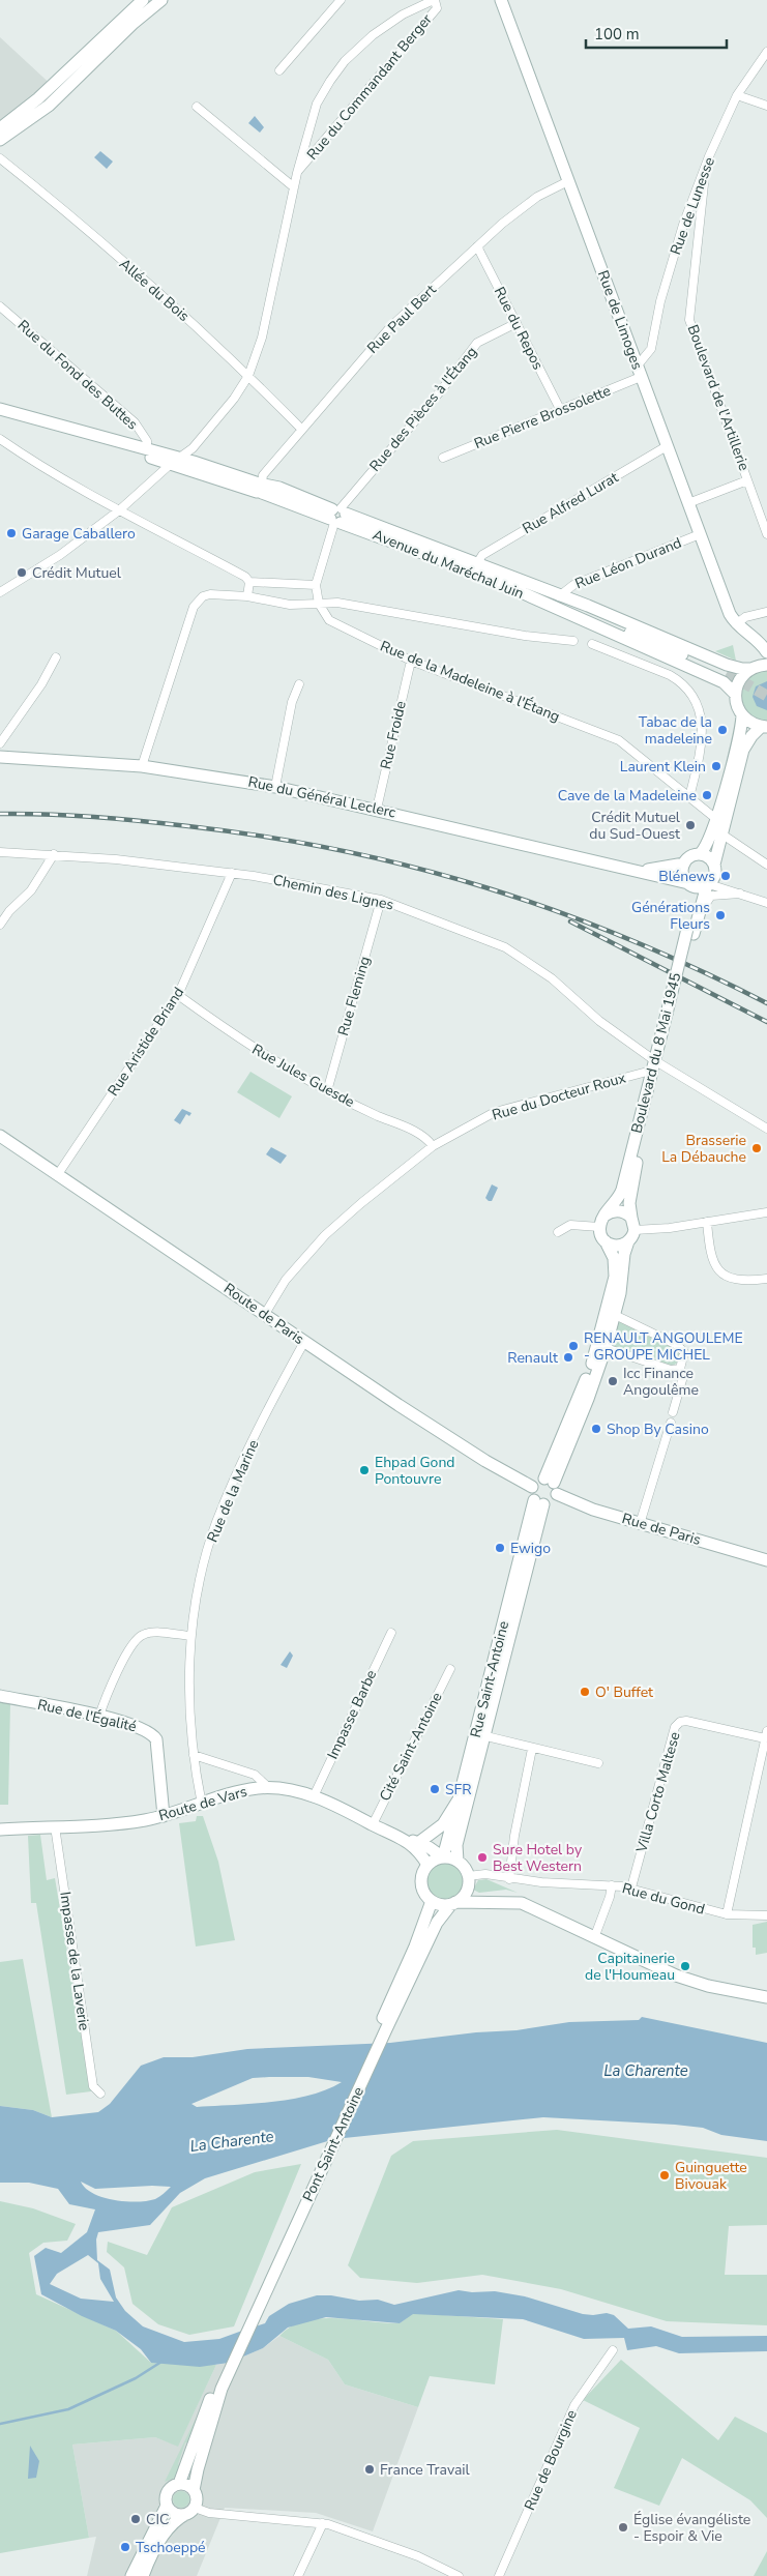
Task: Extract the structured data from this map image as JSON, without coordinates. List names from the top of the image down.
{
  "streets": {
    "main road": [
      "Rue de Limoges",
      "Avenue du Maréchal Juin",
      "Rue du Général Leclerc",
      "Boulevard du 8 Mai 1945",
      "Route de Paris",
      "Rue de Paris",
      "Rue Saint-Antoine",
      "Rue de l'Égalité",
      "Route de Vars",
      "Pont Saint-Antoine"
    ],
    "street": [
      "Rue du Commandant Berger",
      "Rue de Lunesse",
      "Allée du Bois",
      "Rue Paul Bert",
      "Rue du Repos",
      "Rue du Fond des Buttes",
      "Boulevard de l'Artillerie",
      "Rue des Pièces à l'Étang",
      "Rue Pierre Brossolette",
      "Rue Alfred Lurat",
      "Rue Léon Durand",
      "Rue de la Madeleine à l'Étang",
      "Rue Froide",
      "Chemin des Lignes",
      "Rue Fleming",
      "Rue Aristide Briand",
      "Rue Jules Guesde",
      "Rue du Docteur Roux",
      "Rue de la Marine",
      "Impasse Barbe",
      "Cité Saint-Antoine",
      "Villa Corto Maltese",
      "Rue du Gond",
      "Impasse de la Laverie",
      "Rue de Bourgine"
    ]
  },
  "crossings": [
    ["Rue de Lunesse", "Rue de Limoges"],
    ["Rue de Lunesse", "Boulevard de l'Artillerie"],
    ["Rue de Lunesse", "Rue Pierre Brossolette"],
    ["Allée du Bois", "Rue Paul Bert"],
    ["Rue Paul Bert", "Rue de Limoges"],
    ["Rue Paul Bert", "Rue du Repos"],
    ["Rue Paul Bert", "Avenue du Maréchal Juin"],
    ["Rue de Limoges", "Rue Pierre Brossolette"],
    ["Rue de Limoges", "Rue Alfred Lurat"],
    ["Rue de Limoges", "Rue Léon Durand"],
    ["Rue du Repos", "Rue des Pièces à l'Étang"],
    ["Rue du Repos", "Rue Pierre Brossolette"],
    ["Rue du Fond des Buttes", "Avenue du Maréchal Juin"],
    ["Rue des Pièces à l'Étang", "Avenue du Maréchal Juin"],
    ["Rue Alfred Lurat", "Avenue du Maréchal Juin"],
    ["Rue Léon Durand", "Avenue du Maréchal Juin"],
    ["Rue de la Madeleine à l'Étang", "Rue Froide"],
    ["Rue Froide", "Rue du Général Leclerc"],
    ["Rue du Général Leclerc", "Boulevard du 8 Mai 1945"],
    ["Chemin des Lignes", "Rue Fleming"],
    ["Chemin des Lignes", "Rue Aristide Briand"],
    ["Chemin des Lignes", "Boulevard du 8 Mai 1945"],
    ["Chemin des Lignes", "Rue du Docteur Roux"],
    ["Rue Fleming", "Rue Jules Guesde"],
    ["Rue Aristide Briand", "Rue Jules Guesde"],
    ["Rue Aristide Briand", "Route de Paris"],
    ["Boulevard du 8 Mai 1945", "Rue du Docteur Roux"],
    ["Rue Jules Guesde", "Rue du Docteur Roux"],
    ["Rue du Docteur Roux", "Route de Paris"],
    ["Route de Paris", "Rue de la Marine"],
    ["Route de Paris", "Rue de Paris"],
    ["Route de Paris", "Rue Saint-Antoine"],
    ["Rue de la Marine", "Route de Vars"],
    ["Rue de Paris", "Rue Saint-Antoine"],
    ["Rue Saint-Antoine", "Route de Vars"],
    ["Rue Saint-Antoine", "Rue du Gond"],
    ["Rue Saint-Antoine", "Pont Saint-Antoine"],
    ["Impasse Barbe", "Route de Vars"],
    ["Rue de l'Égalité", "Route de Vars"],
    ["Cité Saint-Antoine", "Route de Vars"],
    ["Villa Corto Maltese", "Rue du Gond"],
    ["Route de Vars", "Rue du Gond"],
    ["Route de Vars", "Impasse de la Laverie"],
    ["Route de Vars", "Pont Saint-Antoine"],
    ["Rue du Gond", "Pont Saint-Antoine"]
  ],
  "water": ["La Charente"],
  "places": [
    "Garage Caballero",
    "Crédit Mutuel",
    "Tabac de la madeleine",
    "Laurent Klein",
    "Cave de la Madeleine",
    "Crédit Mutuel du Sud-Ouest",
    "Blénews",
    "Générations Fleurs",
    "Brasserie La Débauche",
    "RENAULT ANGOULEME - GROUPE MICHEL",
    "Renault",
    "Icc Finance Angoulême",
    "Shop By Casino",
    "Ehpad Gond Pontouvre",
    "Ewigo",
    "O' Buffet",
    "SFR",
    "Sure Hotel by Best Western",
    "Capitainerie de l'Houmeau",
    "Guinguette Bivouak",
    "France Travail",
    "CIC",
    "Église évangéliste - Espoir & Vie",
    "Tschoeppé"
  ],
  "scale_bar": "100 m"
}
